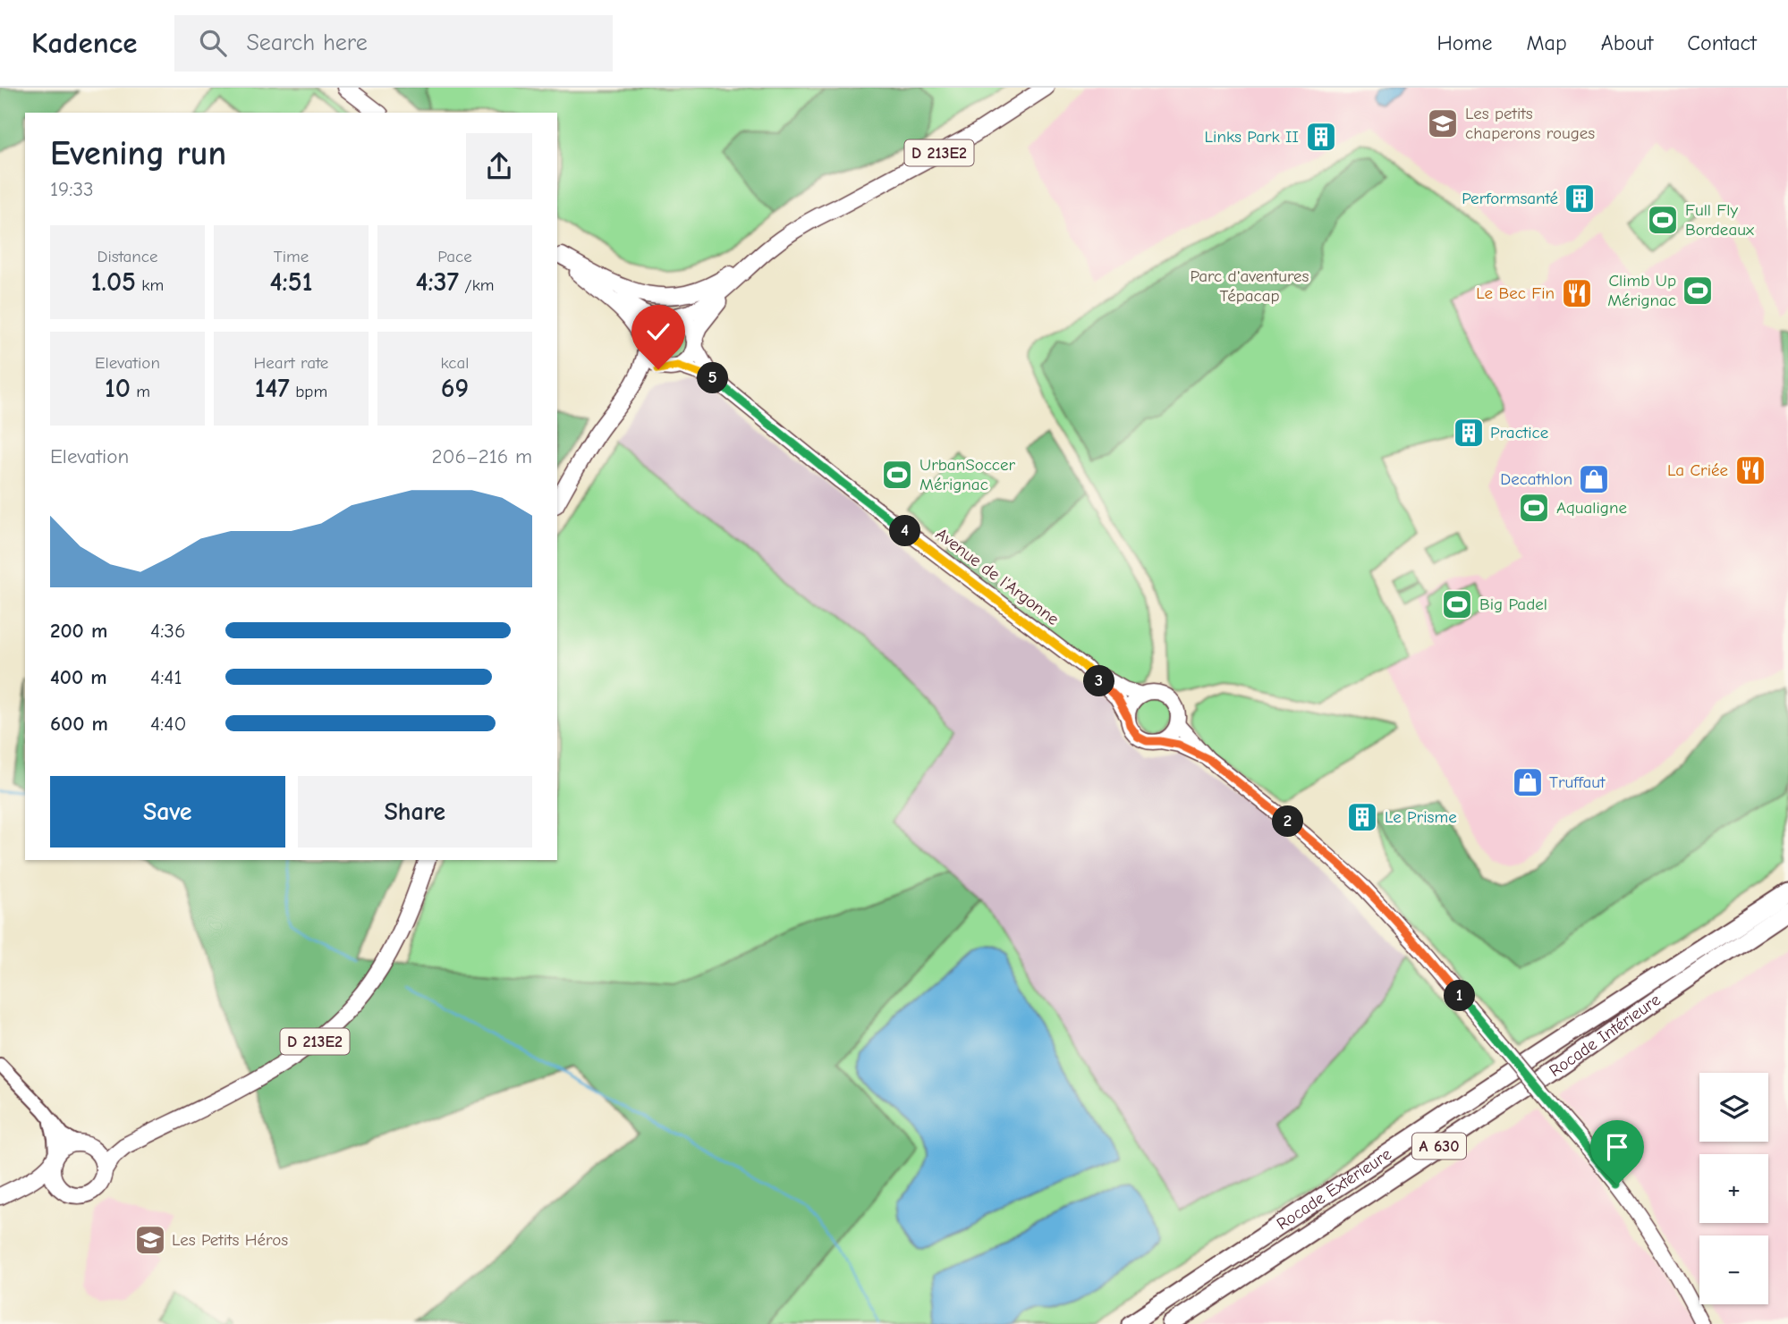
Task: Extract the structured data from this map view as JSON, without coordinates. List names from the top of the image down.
{
  "streets": {
    "highway": ["Rocade Intérieure", "A 630", "Rocade Extérieure"],
    "main road": ["D 213E2", "Avenue de l'Argonne"]
  },
  "parks": ["Parc d'aventures Tépacap"],
  "places": {
    "school or university": ["Les petits chaperons rouges", "Les Petits Héros"],
    "building": [
      "Links Park II",
      "Performsanté",
      "Practice",
      "Le Prisme"
    ],
    "sports": [
      "Full Fly Bordeaux",
      "Climb Up Mérignac",
      "UrbanSoccer Mérignac",
      "Aqualigne",
      "Big Padel"
    ],
    "restaurant": ["Le Bec Fin", "La Criée"],
    "shop": ["Decathlon", "Truffaut"]
  },
  "page": {
    "header": "Kadence",
    "search": "Search here",
    "nav": [
      "Home",
      "Map",
      "About",
      "Contact"
    ],
    "heading": ["Evening run", "19:33"],
    "stats": [
      ["Distance", "1.05 km"],
      ["Time", "4:51"],
      ["Pace", "4:37 /km"],
      ["Elevation", "10 m"],
      ["Heart rate", "147 bpm"],
      ["kcal", "69"]
    ],
    "pins": [
      "5",
      "4",
      "3",
      "2",
      "1"
    ],
    "chart": ["Elevation", "206–216 m"],
    "list": [
      {
        "name": "200 m",
        "note": "4:36"
      },
      {
        "name": "400 m",
        "note": "4:41"
      },
      {
        "name": "600 m",
        "note": "4:40"
      }
    ],
    "buttons": ["Save", "Share"],
    "map_buttons": ["+", "−"]
  }
}
